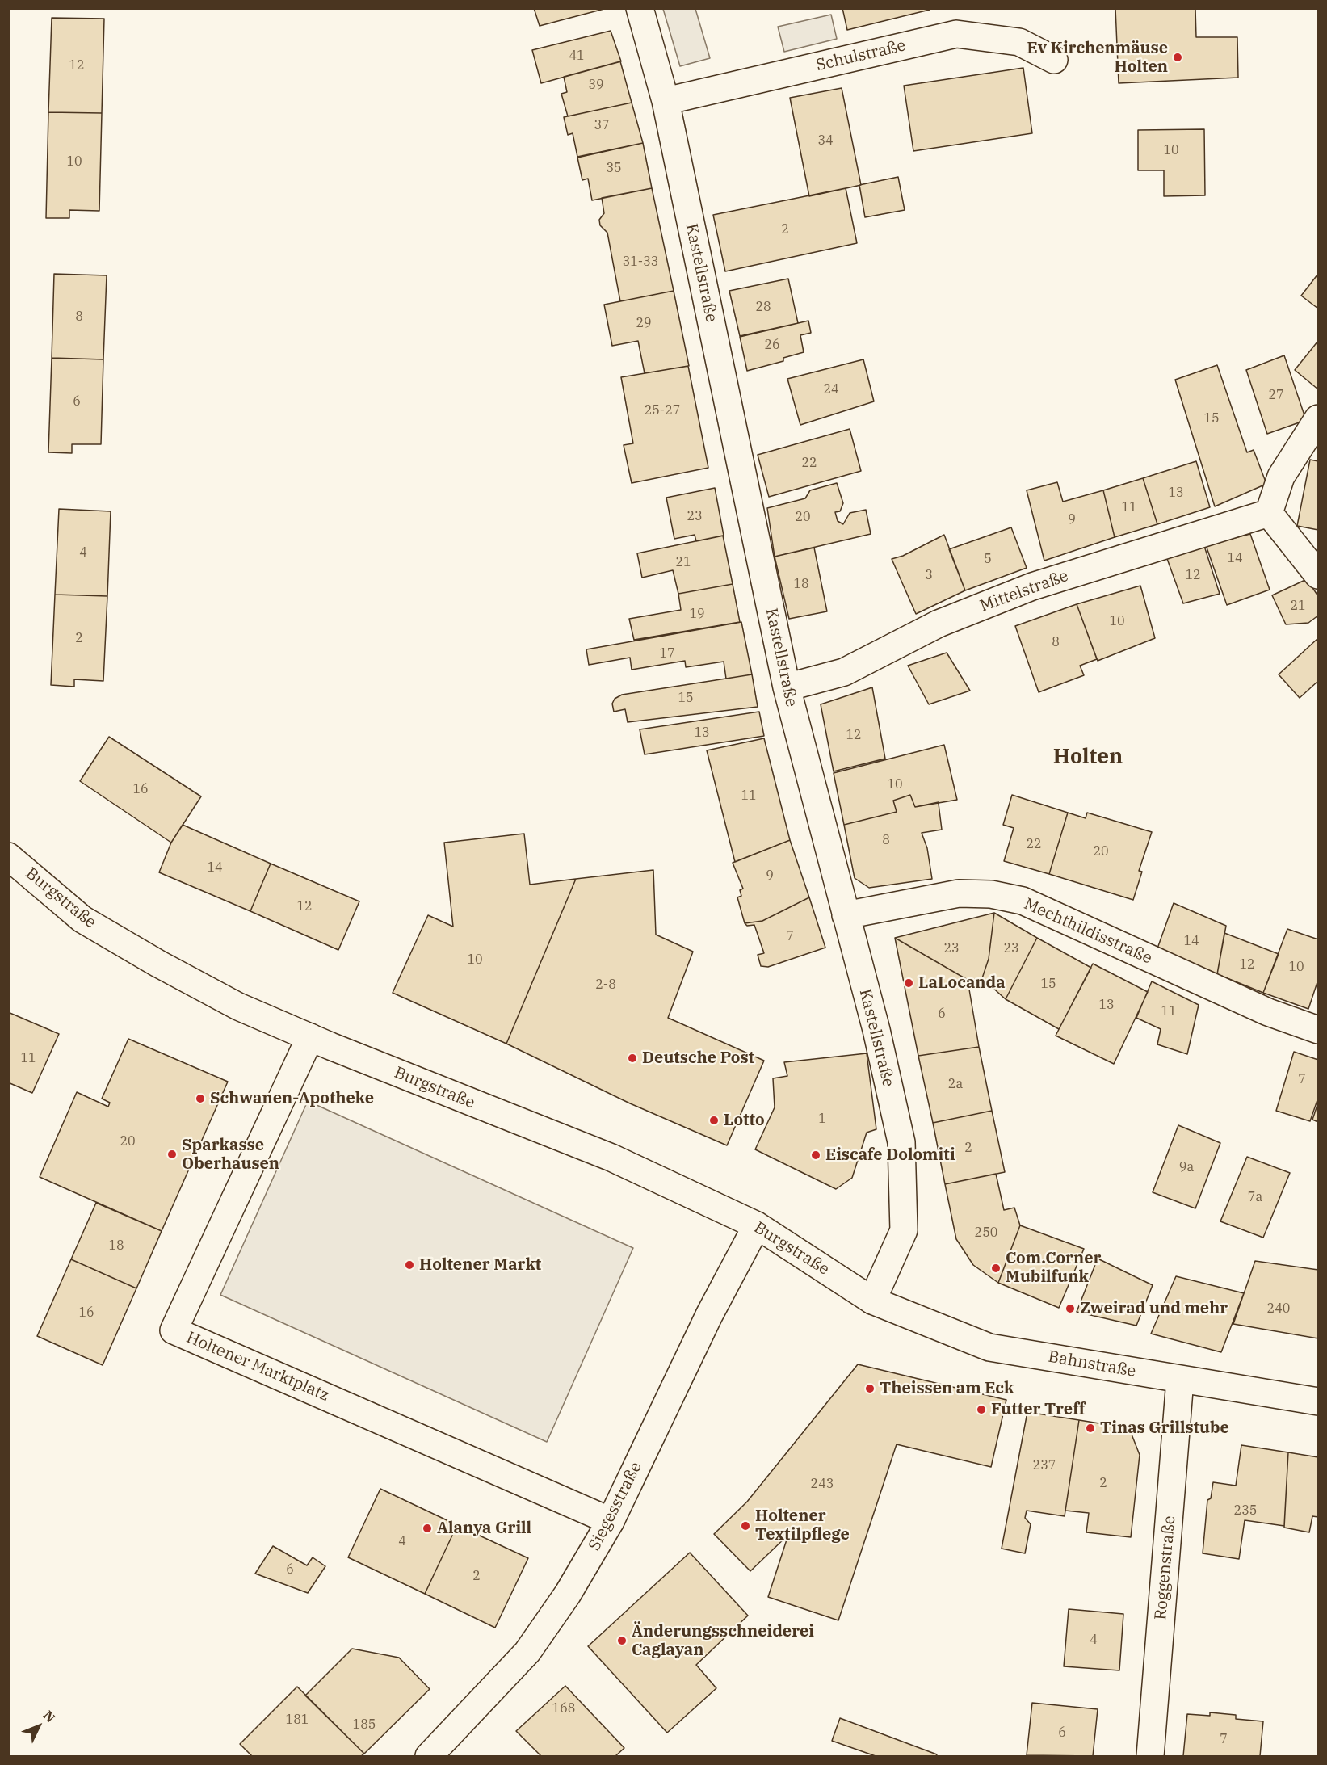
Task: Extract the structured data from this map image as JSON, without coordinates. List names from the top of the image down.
{
  "streets": {
    "street": [
      "Schulstraße",
      "Kastellstraße",
      "Mittelstraße",
      "Burgstraße",
      "Mechthildisstraße",
      "Bahnstraße",
      "Holtener Marktplatz",
      "Siegesstraße",
      "Roggenstraße"
    ]
  },
  "crossings": [
    ["Schulstraße", "Kastellstraße"],
    ["Kastellstraße", "Mittelstraße"],
    ["Kastellstraße", "Burgstraße"],
    ["Kastellstraße", "Mechthildisstraße"],
    ["Kastellstraße", "Bahnstraße"],
    ["Burgstraße", "Bahnstraße"],
    ["Burgstraße", "Holtener Marktplatz"],
    ["Burgstraße", "Siegesstraße"],
    ["Bahnstraße", "Roggenstraße"],
    ["Holtener Marktplatz", "Siegesstraße"]
  ],
  "districts": ["Holten"],
  "places": [
    "Ev Kirchenmäuse Holten",
    "LaLocanda",
    "Deutsche Post",
    "Schwanen-Apotheke",
    "Lotto",
    "Sparkasse Oberhausen",
    "Eiscafe Dolomiti",
    "Holtener Markt",
    "Com.Corner Mubilfunk",
    "Zweirad und mehr",
    "Theissen am Eck",
    "Futter Treff",
    "Tinas Grillstube",
    "Holtener Textilpflege",
    "Alanya Grill",
    "Änderungsschneiderei Caglayan"
  ],
  "house_numbers": [
    "41",
    "12",
    "39",
    "37",
    "34",
    "10",
    "10",
    "35",
    "2",
    "31-33",
    "28",
    "8",
    "29",
    "26",
    "24",
    "27",
    "6",
    "25-27",
    "15",
    "22",
    "13",
    "11",
    "23",
    "20",
    "9",
    "4",
    "14",
    "5",
    "21",
    "3",
    "12",
    "18",
    "21",
    "19",
    "10",
    "2",
    "8",
    "17",
    "15",
    "13",
    "12",
    "10",
    "16",
    "11",
    "8",
    "22",
    "20",
    "14",
    "9",
    "12",
    "7",
    "14",
    "23",
    "23",
    "10",
    "12",
    "10",
    "15",
    "2-8",
    "13",
    "11",
    "6",
    "11",
    "7",
    "2a",
    "1",
    "20",
    "2",
    "9a",
    "7a",
    "250",
    "18",
    "240",
    "16",
    "237",
    "2",
    "243",
    "235",
    "4",
    "6",
    "2",
    "4",
    "168",
    "181",
    "185",
    "6",
    "7"
  ],
  "north": "top right"
}
